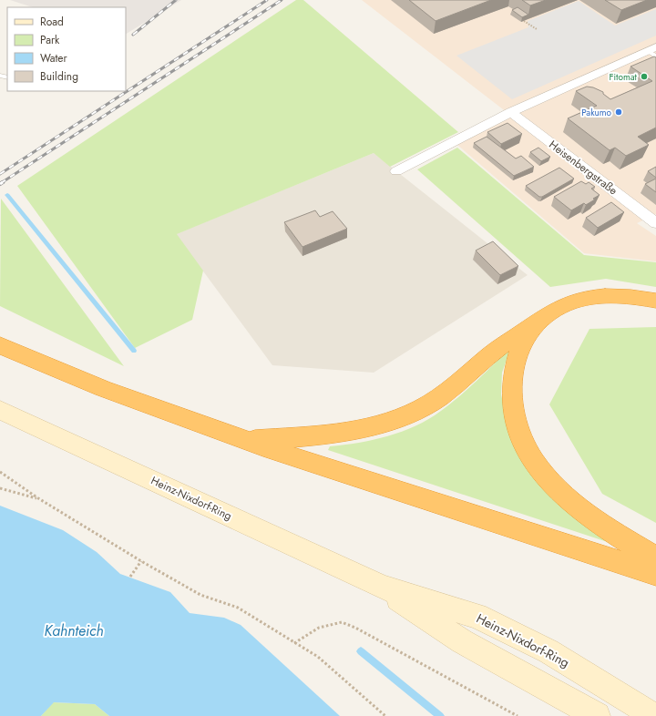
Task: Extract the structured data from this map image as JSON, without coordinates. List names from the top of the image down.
{
  "streets": {
    "main road": ["Heinz-Nixdorf-Ring"],
    "street": ["Heisenbergstraße"]
  },
  "water": ["Kahnteich"],
  "places": ["Fitomat", "Pakumo"],
  "legend": [
    "Road",
    "Park",
    "Water",
    "Building"
  ]
}
